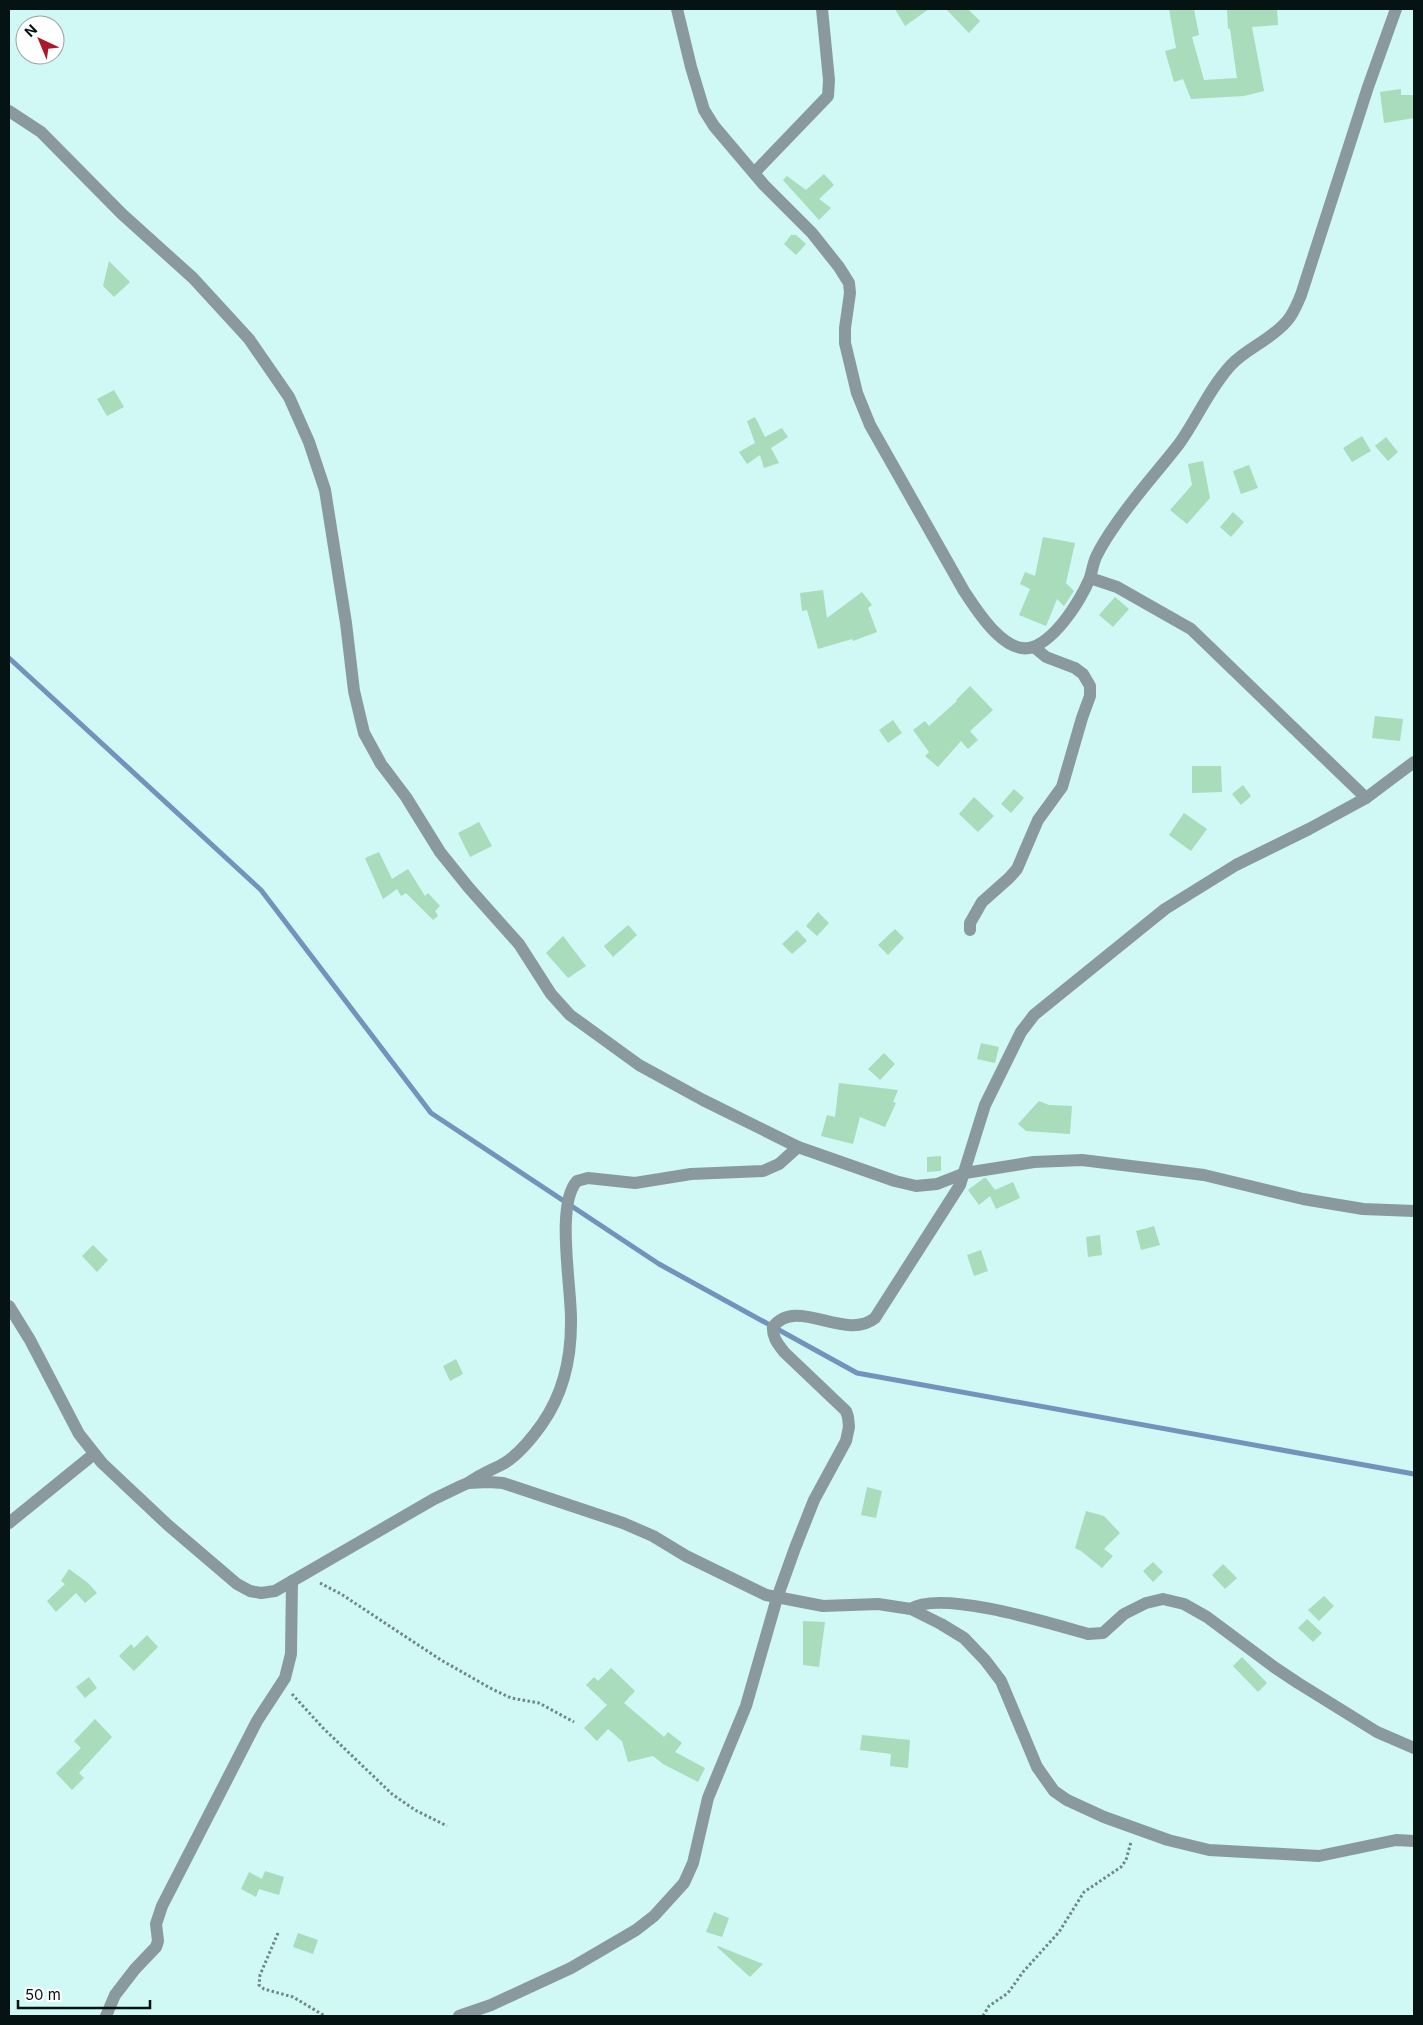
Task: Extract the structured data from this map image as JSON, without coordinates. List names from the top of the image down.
{
  "scale_bar": "50 m",
  "north": "top left"
}
